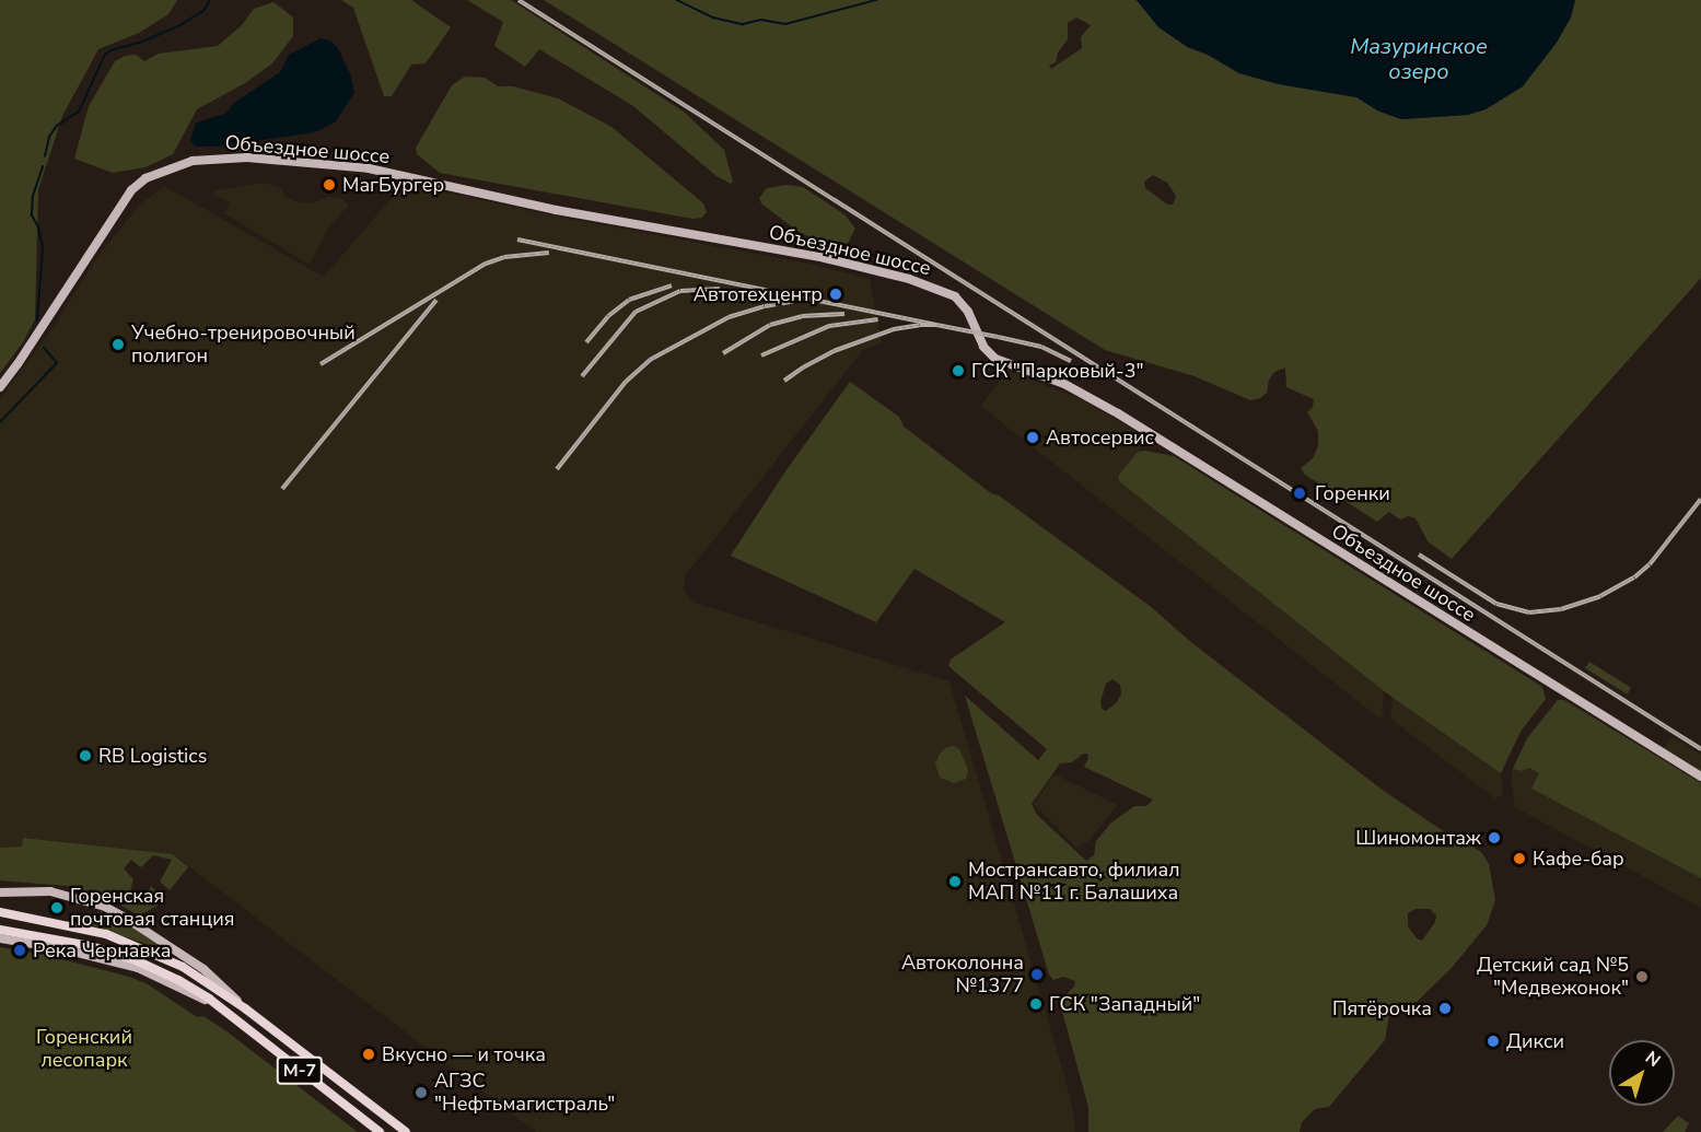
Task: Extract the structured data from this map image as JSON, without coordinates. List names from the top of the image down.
{
  "streets": {
    "highway": ["М-7"],
    "main road": ["Объездное шоссе"]
  },
  "water": ["Мазуринское озеро"],
  "parks": ["Горенский лесопарк"],
  "places": [
    "МагБургер",
    "Автотехцентр",
    "Учебно-тренировочный полигон",
    "ГСК \"Парковый-3\"",
    "Автосервис",
    "Горенки",
    "RB Logistics",
    "Шиномонтаж",
    "Кафе-бар",
    "Мострансавто, филиал МАП №11 г. Балашиха",
    "Горенская почтовая станция",
    "Река Чернавка",
    "Автоколонна №1377",
    "Детский сад №5 \"Медвежонок\"",
    "ГСК \"Западный\"",
    "Пятёрочка",
    "Дикси",
    "Вкусно — и точка",
    "АГЗС \"Нефтьмагистраль\""
  ],
  "north": "top right"
}
